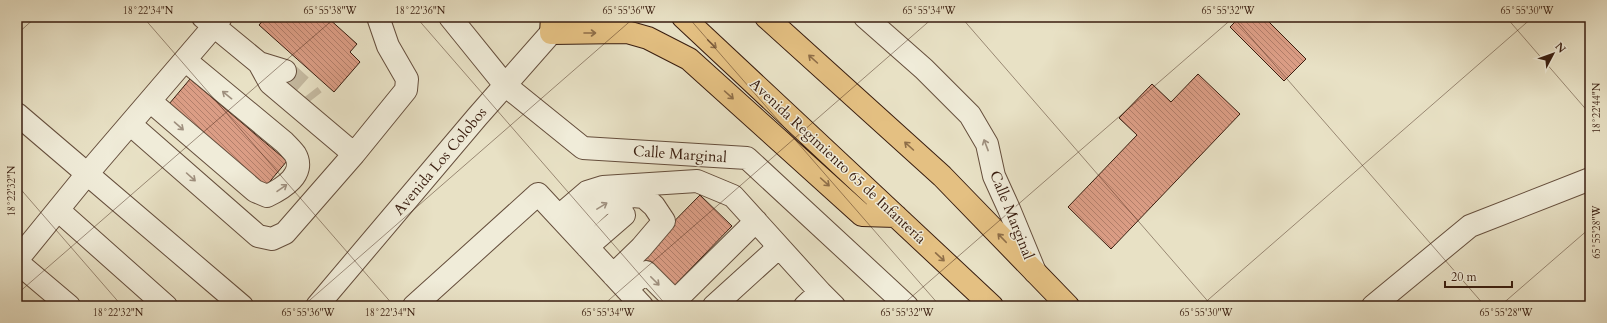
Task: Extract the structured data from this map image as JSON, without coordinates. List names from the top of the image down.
{
  "streets": {
    "main road": ["Avenida Regimiento 65 de Infantería"],
    "street": ["Calle Marginal", "Avenida Los Colobos"]
  },
  "crossings": [
    ["Calle Marginal", "Avenida Los Colobos"]
  ],
  "scale_bar": "20 m",
  "north": "top right",
  "coordinates": [
    "18°22'34\"N",
    "65°55'38\"W",
    "18°22'36\"N",
    "65°55'36\"W",
    "65°55'34\"W",
    "65°55'32\"W",
    "65°55'30\"W",
    "18°22'44\"N",
    "18°22'32\"N",
    "65°55'28\"W"
  ]
}
